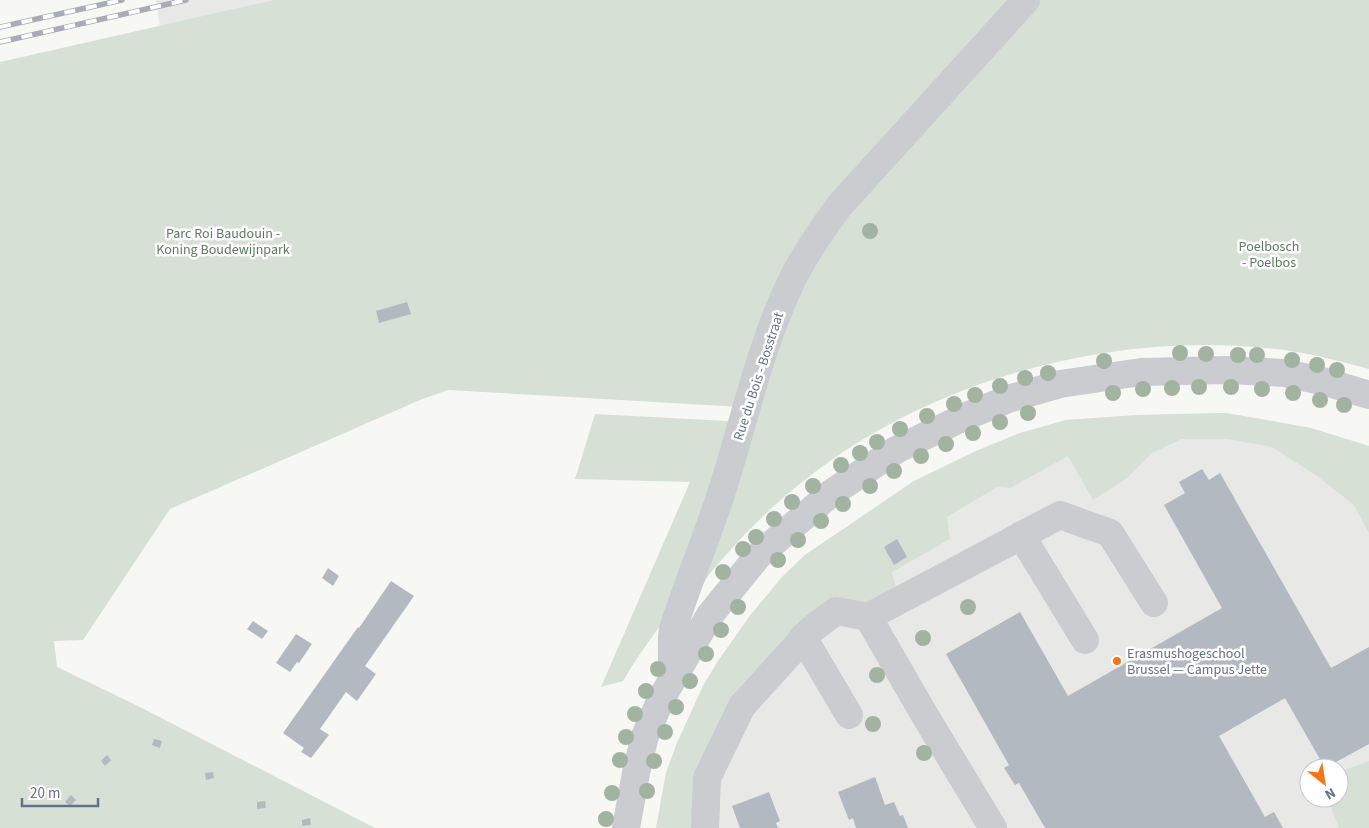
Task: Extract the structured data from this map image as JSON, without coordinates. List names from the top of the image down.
{
  "streets": {
    "street": ["Rue du Bois - Bosstraat"]
  },
  "parks": ["Parc Roi Baudouin - Koning Boudewijnpark", "Poelbosch - Poelbos"],
  "places": ["Erasmushogeschool Brussel — Campus Jette"],
  "scale_bar": "20 m",
  "north": "bottom right"
}
